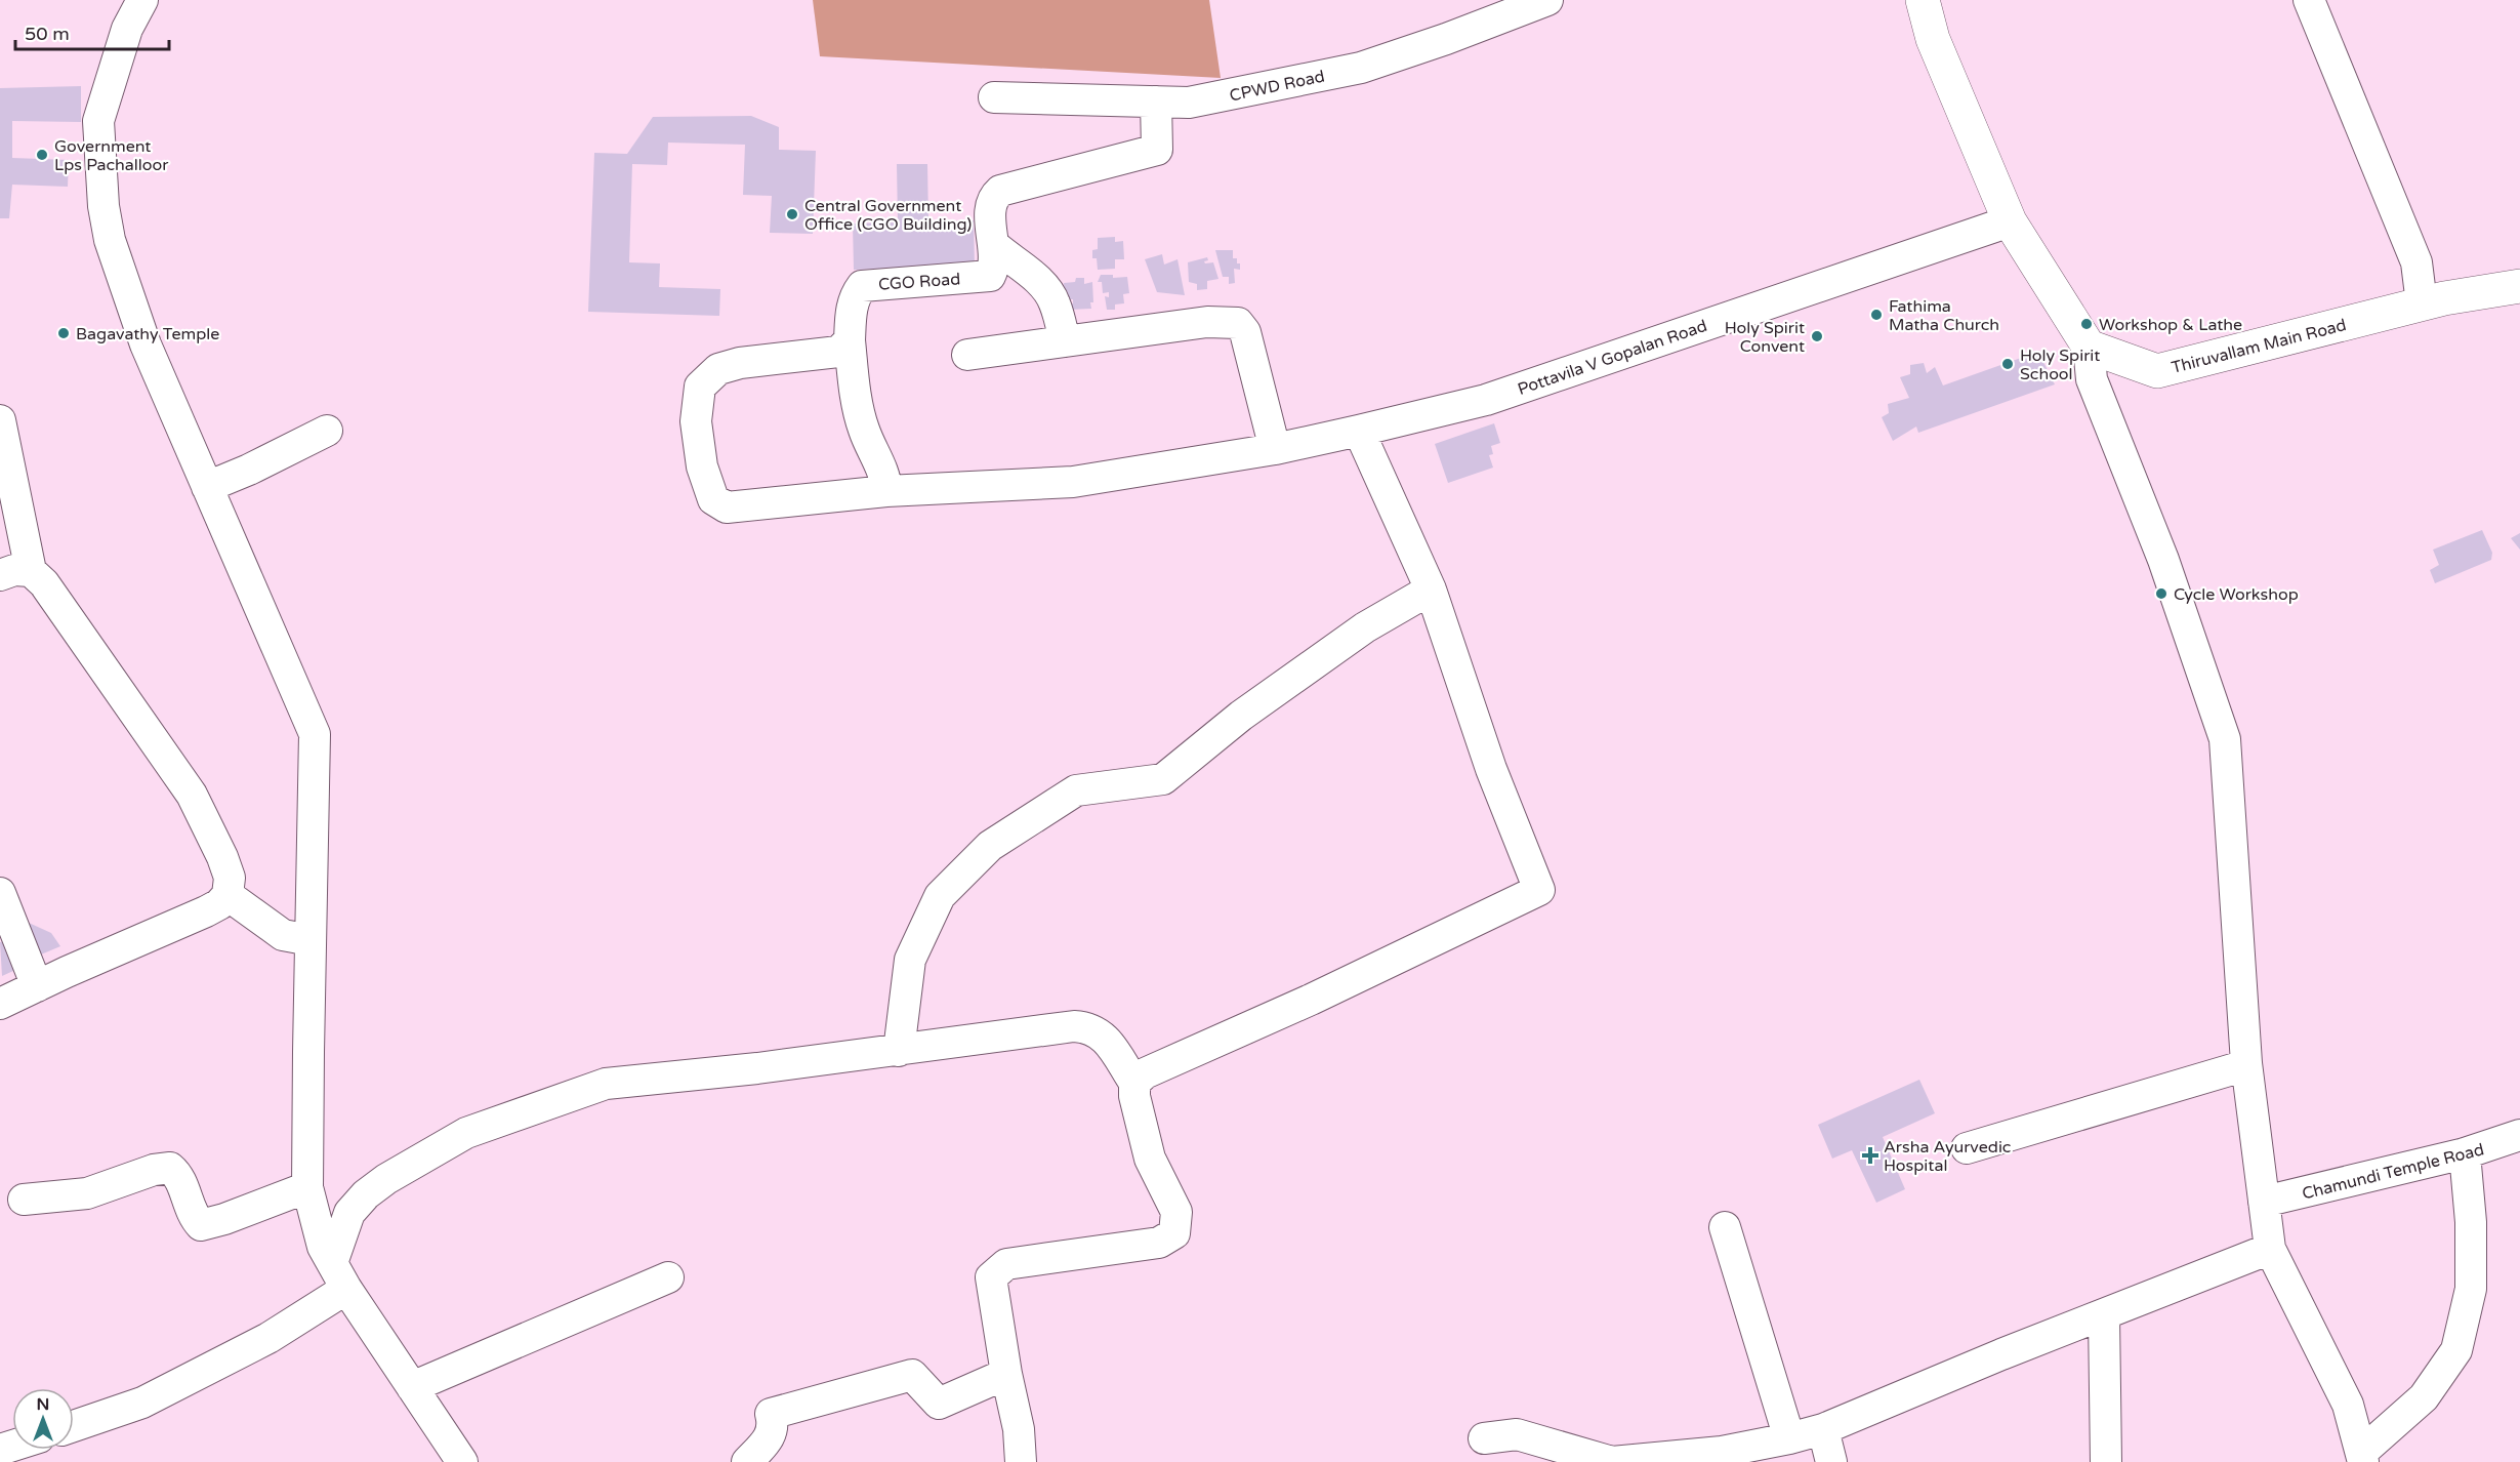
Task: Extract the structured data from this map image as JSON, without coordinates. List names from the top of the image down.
{
  "streets": {
    "main road": ["Thiruvallam Main Road"],
    "street": [
      "CPWD Road",
      "CGO Road",
      "Pottavila V Gopalan Road",
      "Chamundi Temple Road"
    ]
  },
  "crossings": [
    ["CPWD Road", "CGO Road"],
    ["CGO Road", "Pottavila V Gopalan Road"]
  ],
  "places": {
    "other": [
      "Government Lps Pachalloor",
      "Central Government Office (CGO Building)",
      "Fathima Matha Church",
      "Workshop & Lathe",
      "Bagavathy Temple",
      "Holy Spirit Convent",
      "Holy Spirit School",
      "Cycle Workshop"
    ],
    "health": ["Arsha Ayurvedic Hospital"]
  },
  "scale_bar": "50 m",
  "north": "top"
}
